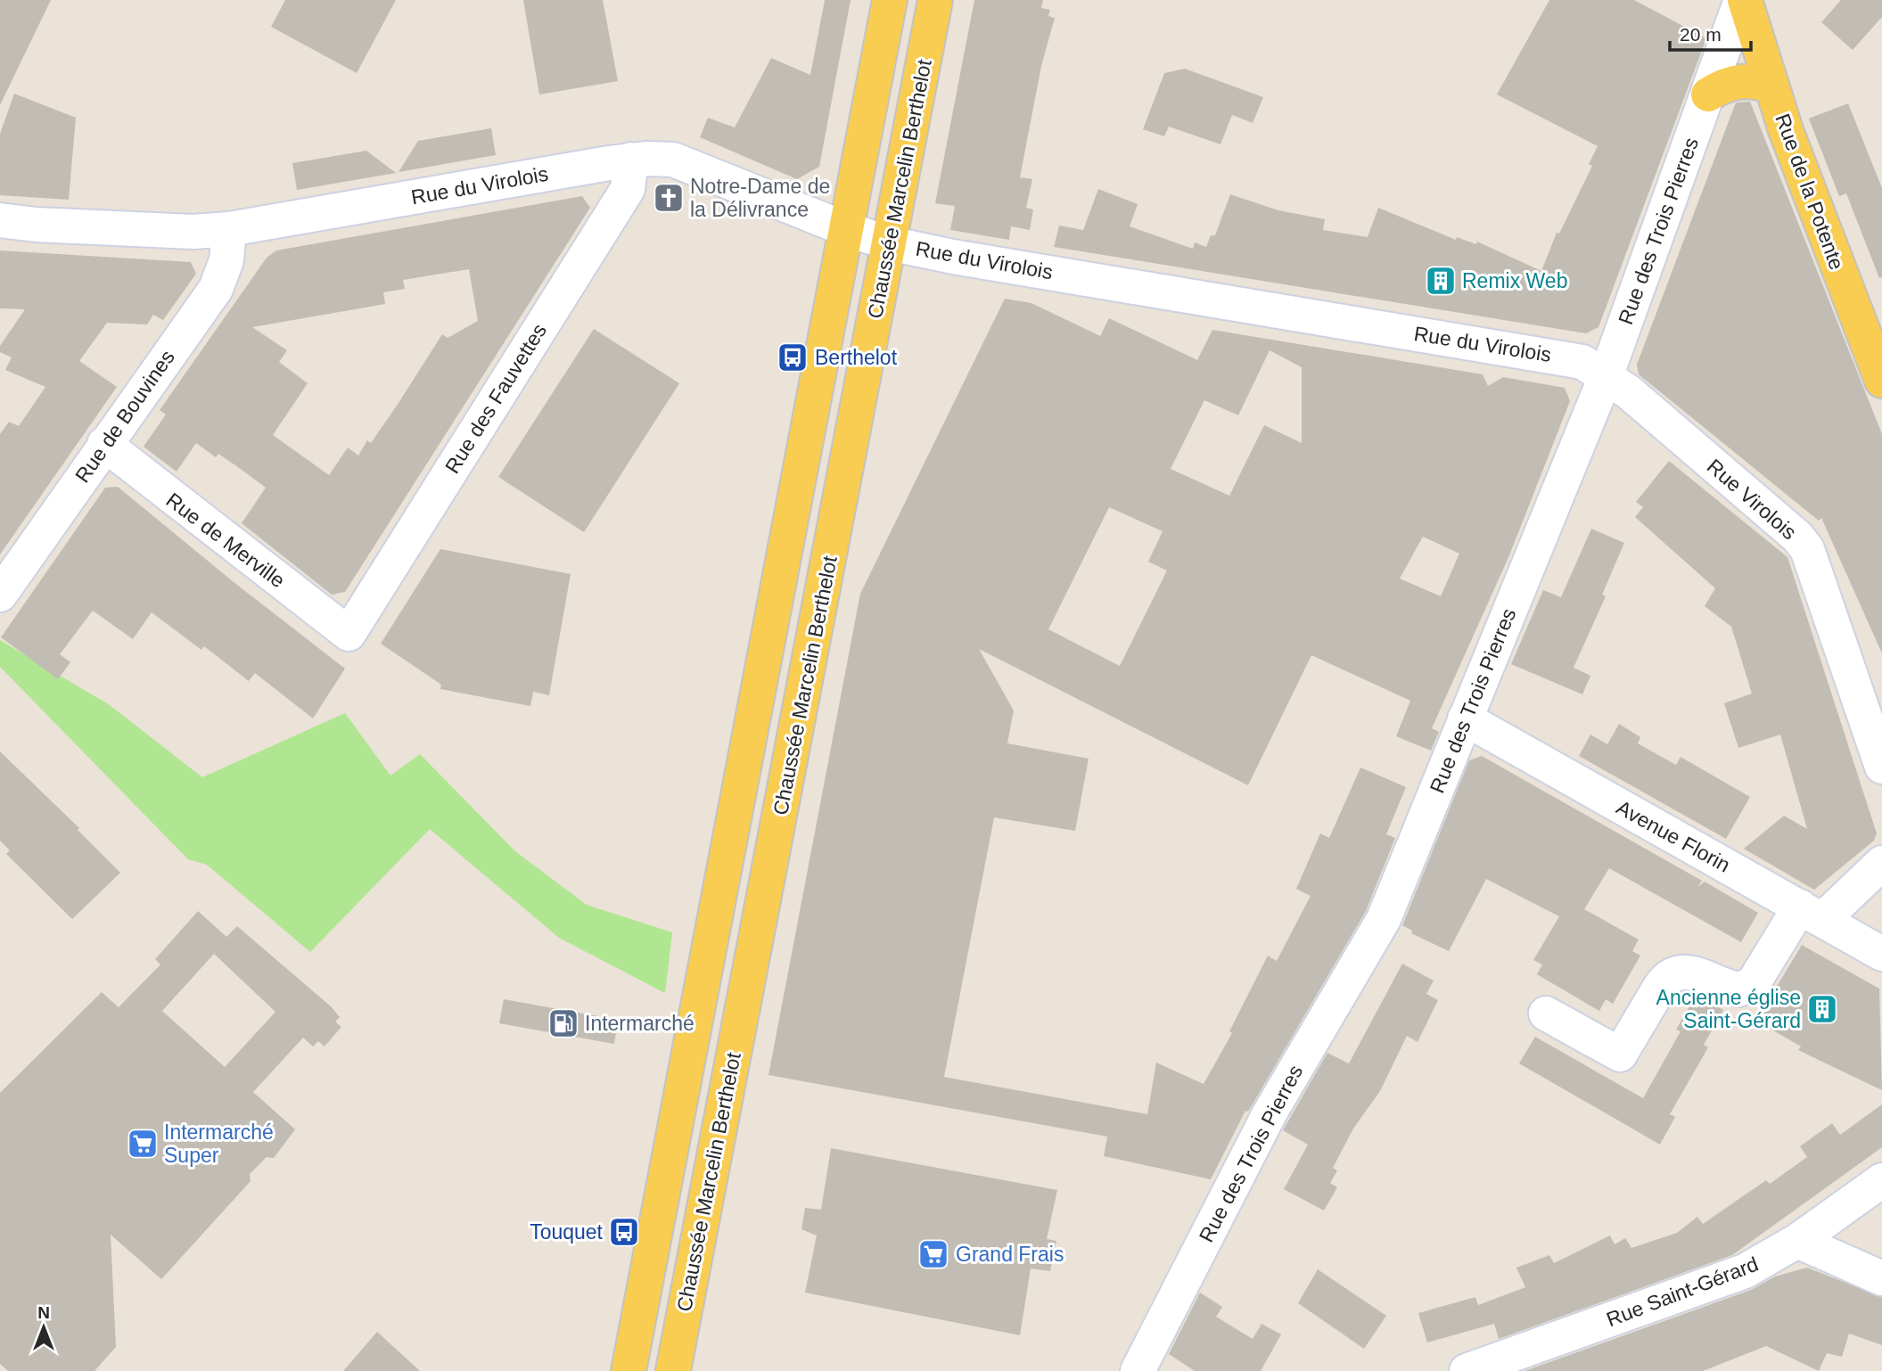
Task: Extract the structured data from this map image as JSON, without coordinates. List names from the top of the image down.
{
  "streets": {
    "main road": ["Chaussée Marcelin Berthelot", "Rue de la Potente"],
    "street": [
      "Rue du Virolois",
      "Rue des Trois Pierres",
      "Rue des Fauvettes",
      "Rue de Bouvines",
      "Rue Virolois",
      "Rue de Merville",
      "Avenue Florin",
      "Rue Saint-Gérard"
    ]
  },
  "crossings": [
    ["Rue du Virolois", "Chaussée Marcelin Berthelot"],
    ["Rue du Virolois", "Rue des Trois Pierres"],
    ["Rue du Virolois", "Rue des Fauvettes"],
    ["Rue du Virolois", "Rue de Bouvines"],
    ["Rue du Virolois", "Rue Virolois"],
    ["Rue de la Potente", "Rue des Trois Pierres"],
    ["Rue des Trois Pierres", "Rue Virolois"],
    ["Rue des Trois Pierres", "Avenue Florin"],
    ["Rue des Fauvettes", "Rue de Merville"],
    ["Rue de Bouvines", "Rue de Merville"]
  ],
  "places": {
    "church": ["Notre-Dame de la Délivrance"],
    "building": ["Remix Web", "Ancienne église Saint-Gérard"],
    "bus stop": ["Berthelot", "Touquet"],
    "fuel station": ["Intermarché"],
    "supermarket": ["Intermarché Super", "Grand Frais"]
  },
  "scale_bar": "20 m",
  "north": "top"
}
